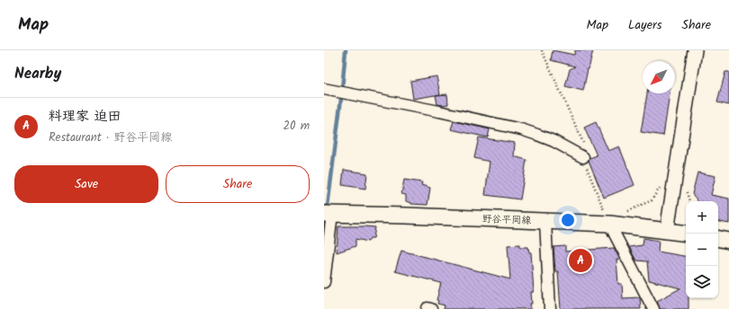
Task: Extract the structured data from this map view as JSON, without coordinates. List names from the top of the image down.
{
  "streets": {
    "main road": ["野谷平岡線"]
  },
  "north": "bottom left",
  "page": {
    "header": "Map",
    "nav": ["Map", "Layers", "Share"],
    "heading": "Nearby",
    "list": [
      {
        "mark": "A",
        "name": "料理家 迫田",
        "note": "Restaurant · 野谷平岡線",
        "value": "20 m"
      }
    ],
    "buttons": ["Save", "Share"],
    "map_buttons": ["+", "−"],
    "pins": "A"
  }
}
